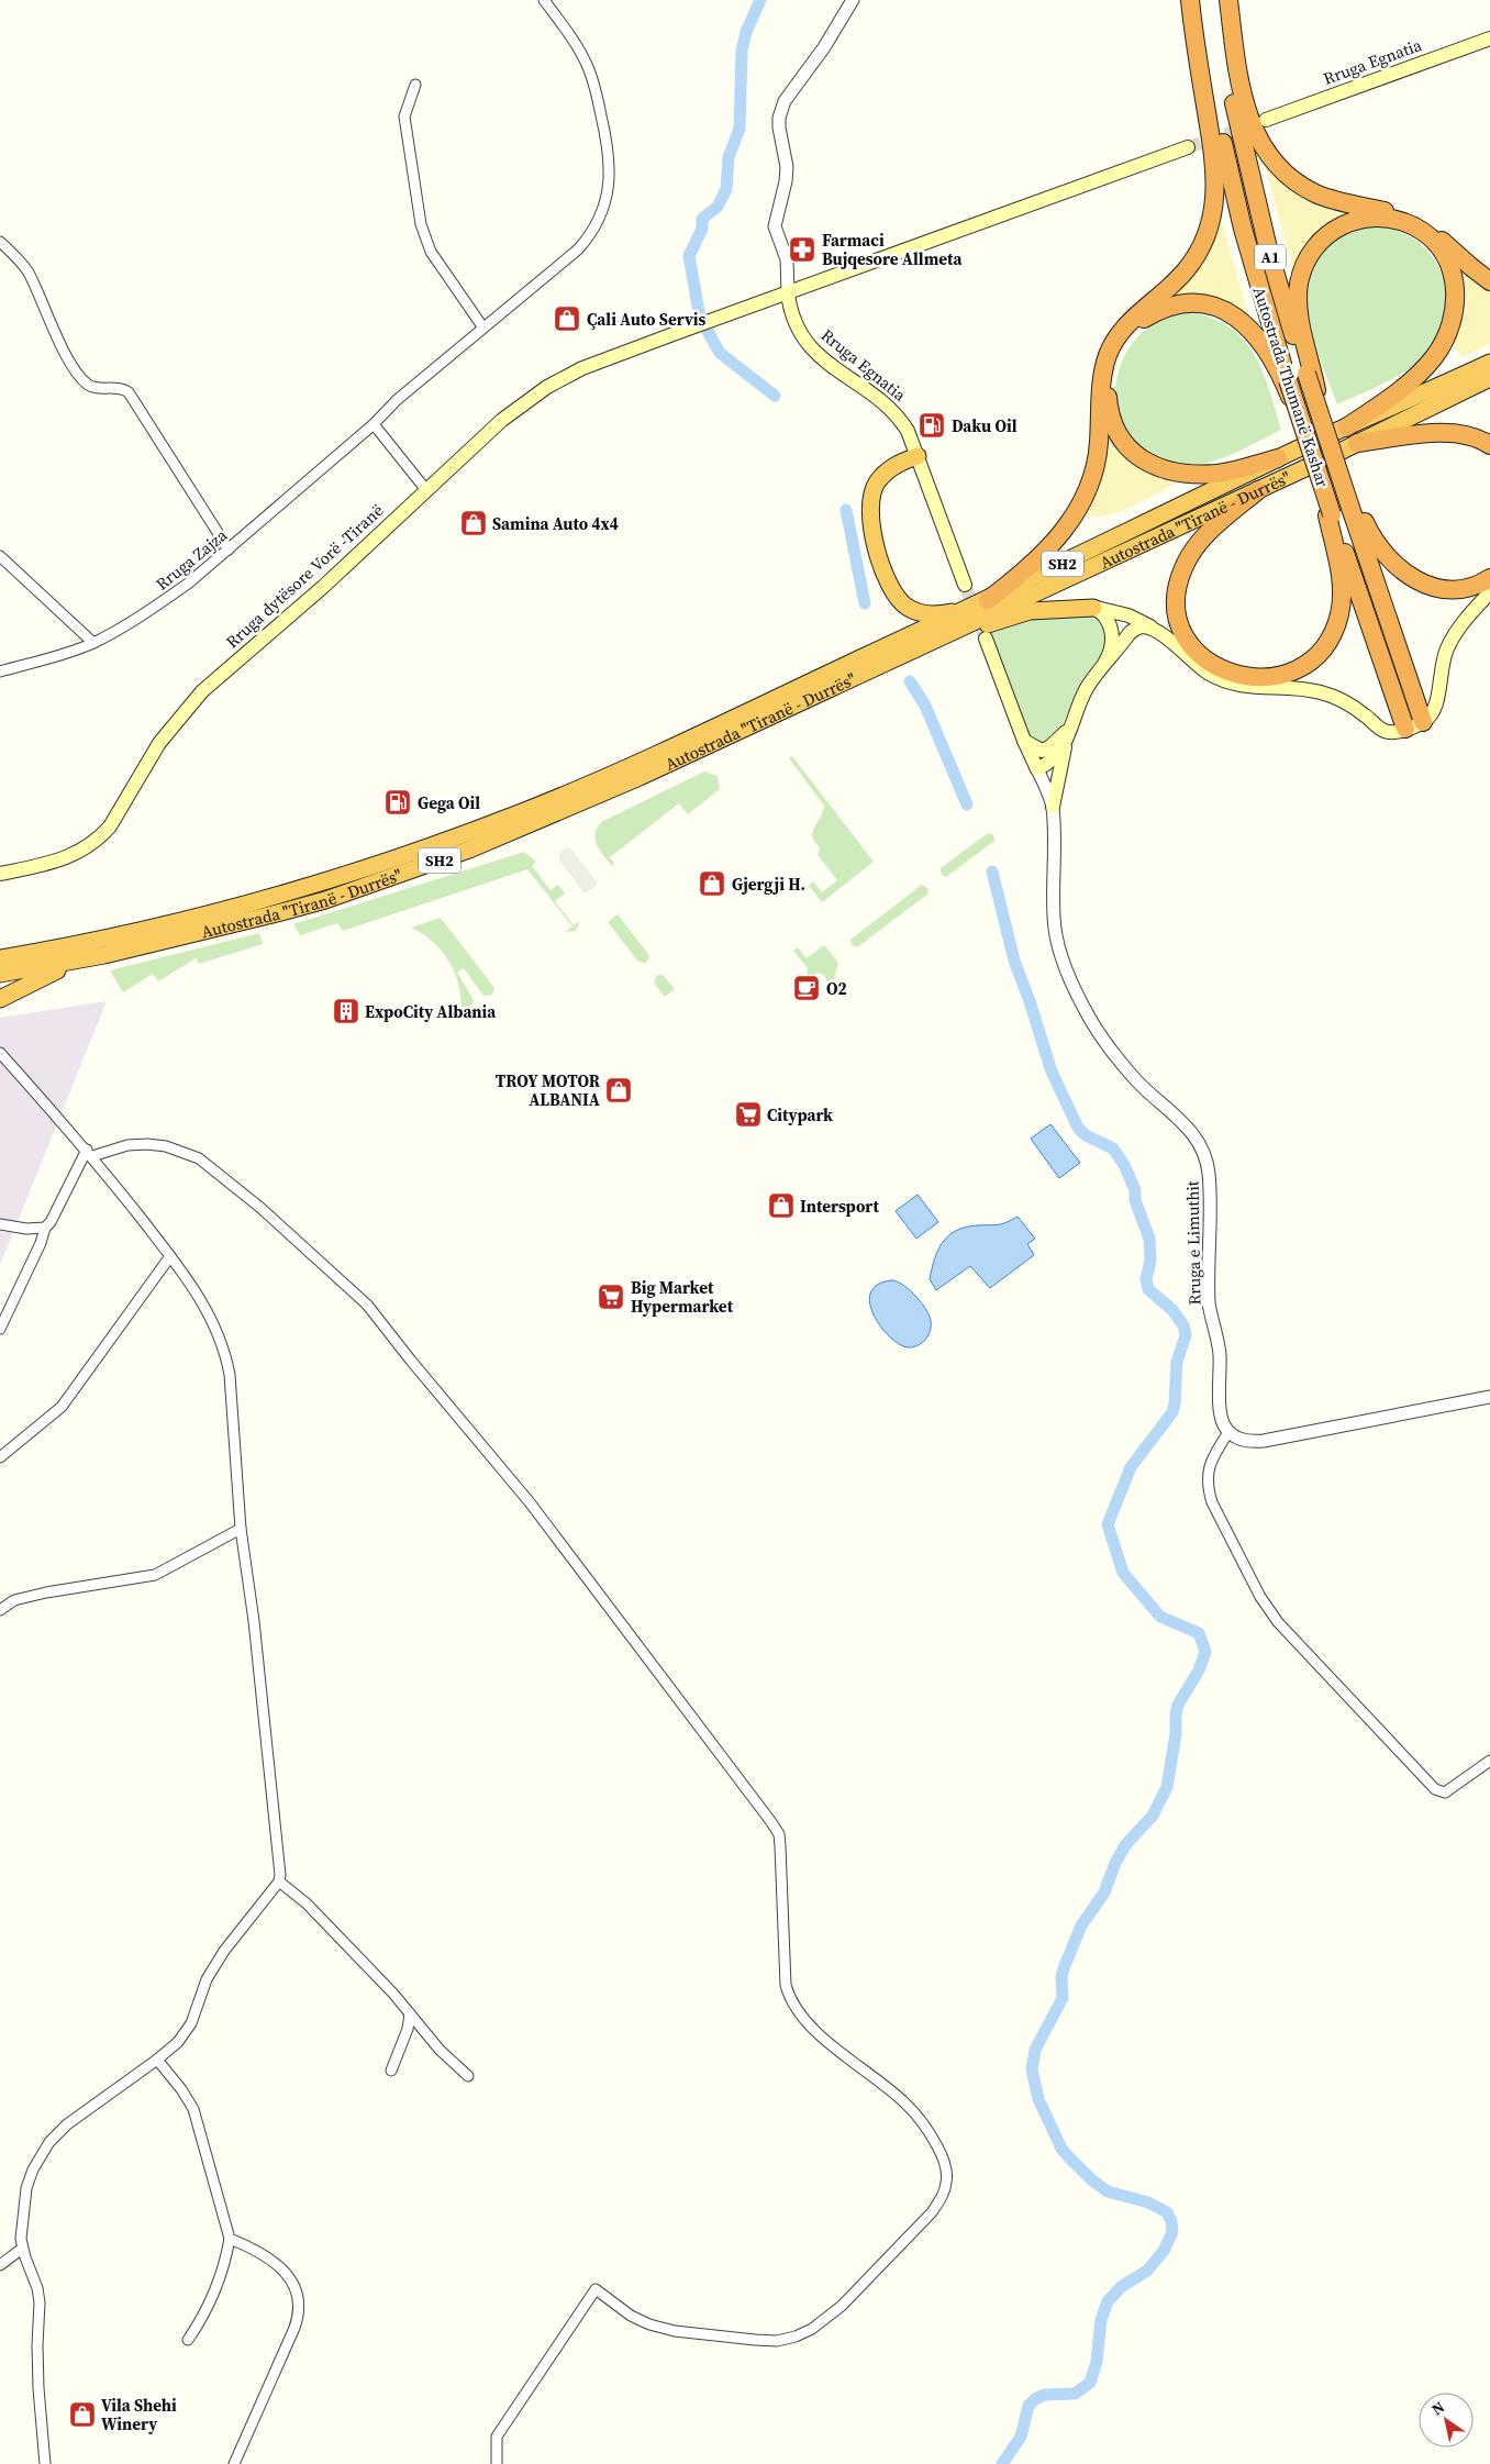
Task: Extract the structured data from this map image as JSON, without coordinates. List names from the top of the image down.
{
  "streets": {
    "highway": [
      "A1",
      "Autostrada Thumanë Kashar",
      "Autostrada \"Tiranë - Durrës\"",
      "SH2"
    ],
    "main road": ["Rruga Egnatia", "Rruga dytësore Vorë -Tiranë"],
    "street": ["Rruga Zajza", "Rruga e Limuthit"]
  },
  "crossings": [
    ["Rruga Egnatia", "Rruga dytësore Vorë -Tiranë"]
  ],
  "places": {
    "pharmacy": ["Farmaci Bujqesore Allmeta"],
    "shop": [
      "Çali Auto Servis",
      "Samina Auto 4x4",
      "Gjergji H.",
      "TROY MOTOR ALBANIA",
      "Intersport",
      "Vila Shehi Winery"
    ],
    "fuel station": ["Daku Oil", "Gega Oil"],
    "cafe": ["O2"],
    "building": ["ExpoCity Albania"],
    "supermarket": ["Citypark", "Big Market Hypermarket"]
  },
  "north": "top left"
}
